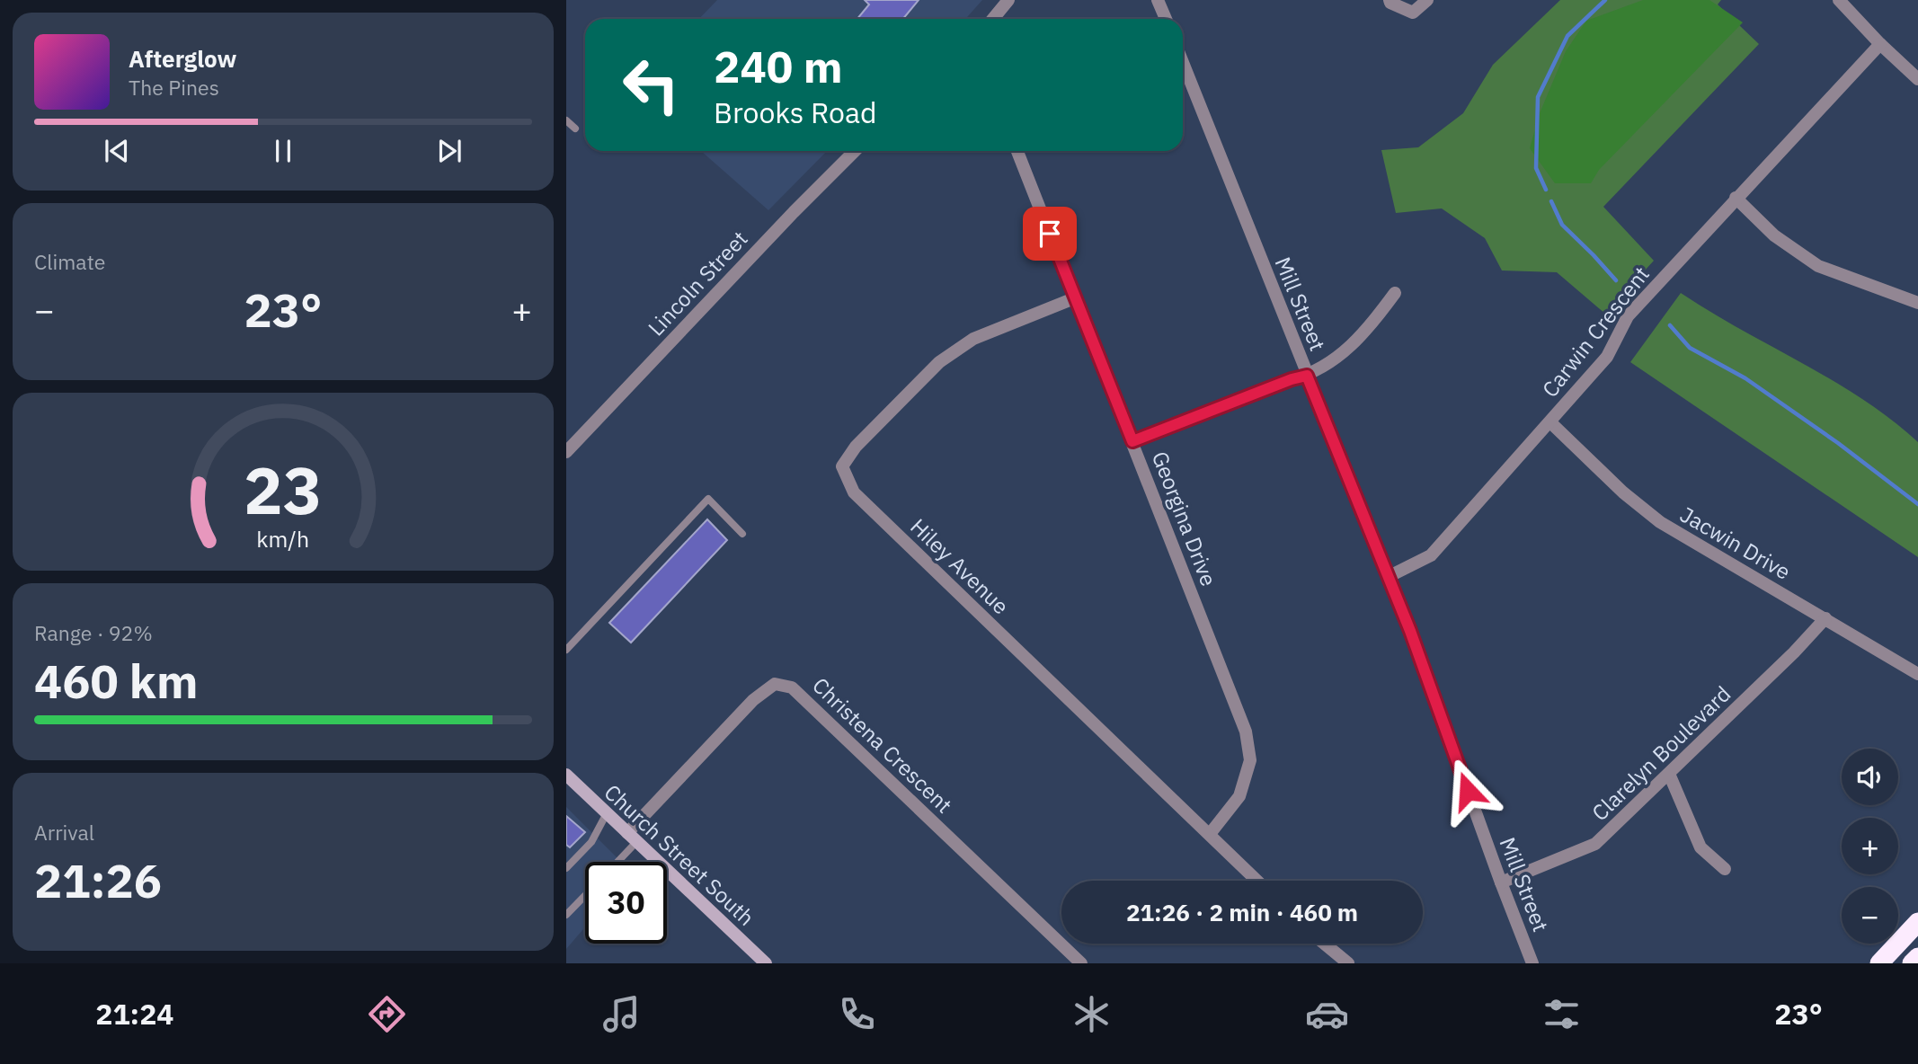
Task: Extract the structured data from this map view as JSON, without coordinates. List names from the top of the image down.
{
  "streets": {
    "main road": ["Church Street South"],
    "street": [
      "Lincoln Street",
      "Mill Street",
      "Carwin Crescent",
      "Georgina Drive",
      "Jacwin Drive",
      "Hiley Avenue",
      "Christena Crescent",
      "Clarelyn Boulevard"
    ]
  },
  "crossings": [
    ["Mill Street", "Carwin Crescent"],
    ["Mill Street", "Clarelyn Boulevard"],
    ["Carwin Crescent", "Jacwin Drive"],
    ["Georgina Drive", "Hiley Avenue"],
    ["Jacwin Drive", "Clarelyn Boulevard"],
    ["Christena Crescent", "Church Street South"]
  ],
  "page": {
    "turn": ["240 m", "Brooks Road"],
    "song": ["Afterglow", "The Pines"],
    "tile": [
      "Climate",
      ["Range · 92%", "460 km"],
      ["Arrival", "21:26"]
    ],
    "heat": ["−", "23°", "+"],
    "map_buttons": ["+", "−"],
    "limit": "30",
    "trip": "21:26 · 2 min · 460 m",
    "tabs": ["21:24", "23°"],
    "gauge": ["23", "km/h"]
  }
}
